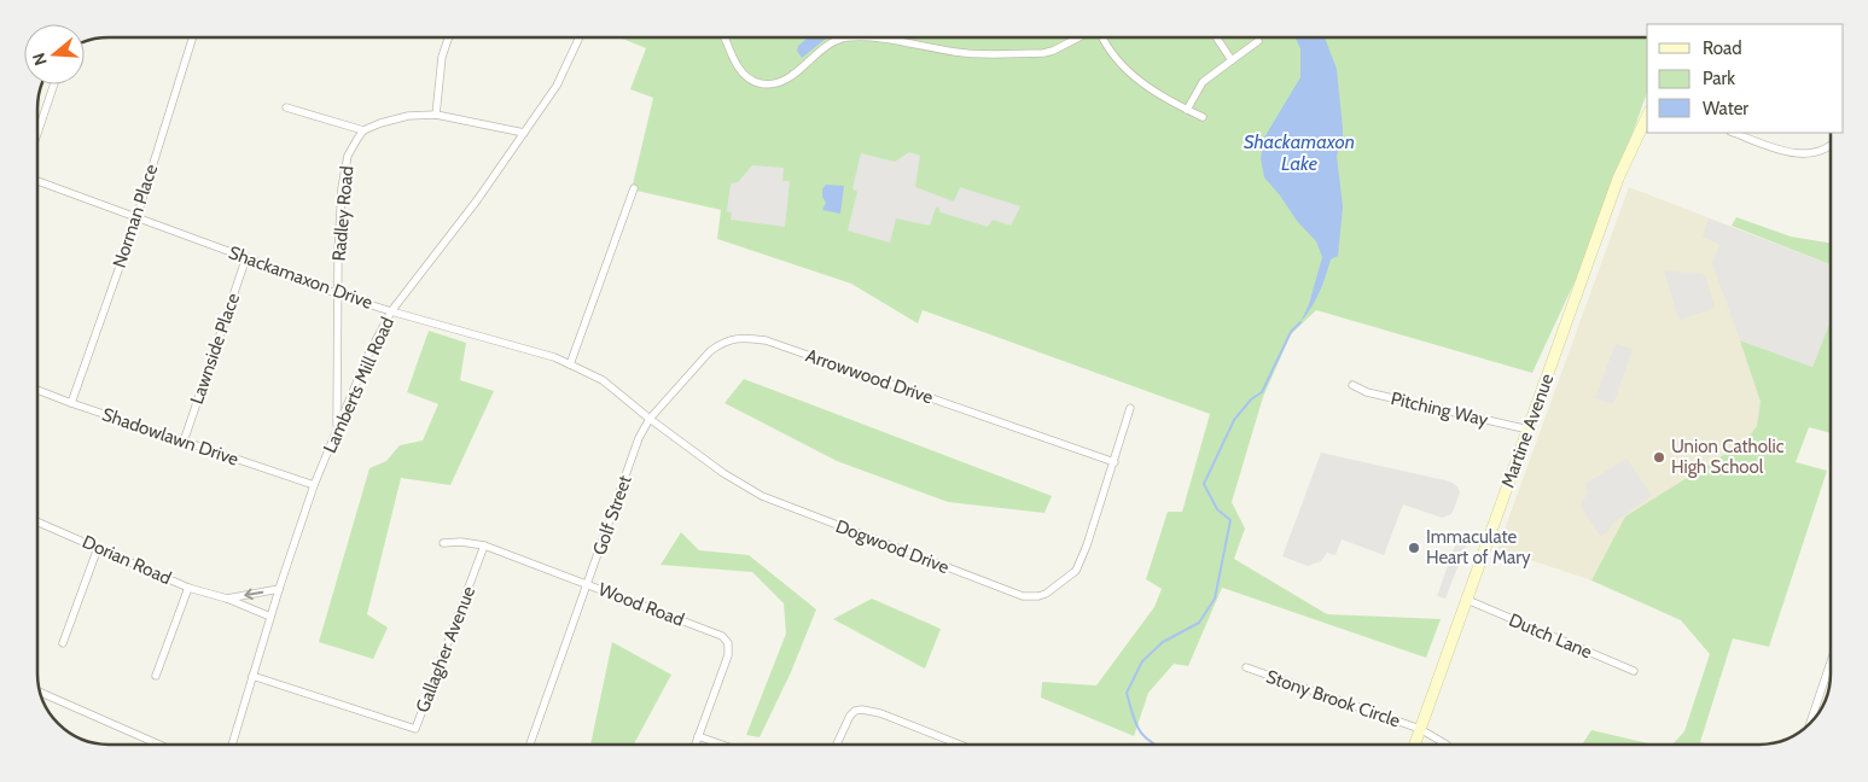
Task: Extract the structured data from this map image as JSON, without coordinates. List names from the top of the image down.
{
  "streets": {
    "main road": ["Martine Avenue"],
    "street": [
      "Radley Road",
      "Norman Place",
      "Shackamaxon Drive",
      "Lawnside Place",
      "Arrowwood Drive",
      "Lamberts Mill Road",
      "Pitching Way",
      "Shadowlawn Drive",
      "Golf Street",
      "Dogwood Drive",
      "Dorian Road",
      "Wood Road",
      "Dutch Lane",
      "Gallagher Avenue",
      "Stony Brook Circle"
    ]
  },
  "crossings": [
    ["Radley Road", "Shackamaxon Drive"],
    ["Radley Road", "Lamberts Mill Road"],
    ["Norman Place", "Shackamaxon Drive"],
    ["Norman Place", "Shadowlawn Drive"],
    ["Shackamaxon Drive", "Lawnside Place"],
    ["Shackamaxon Drive", "Lamberts Mill Road"],
    ["Shackamaxon Drive", "Dogwood Drive"],
    ["Lawnside Place", "Shadowlawn Drive"],
    ["Arrowwood Drive", "Golf Street"],
    ["Arrowwood Drive", "Dogwood Drive"],
    ["Lamberts Mill Road", "Shadowlawn Drive"],
    ["Lamberts Mill Road", "Dorian Road"],
    ["Lamberts Mill Road", "Gallagher Avenue"],
    ["Pitching Way", "Martine Avenue"],
    ["Martine Avenue", "Dutch Lane"],
    ["Martine Avenue", "Stony Brook Circle"],
    ["Golf Street", "Dogwood Drive"],
    ["Golf Street", "Wood Road"],
    ["Wood Road", "Gallagher Avenue"]
  ],
  "water": ["Shackamaxon Lake"],
  "places": ["Union Catholic High School", "Immaculate Heart of Mary"],
  "legend": ["Road", "Park", "Water"],
  "north": "left"
}
